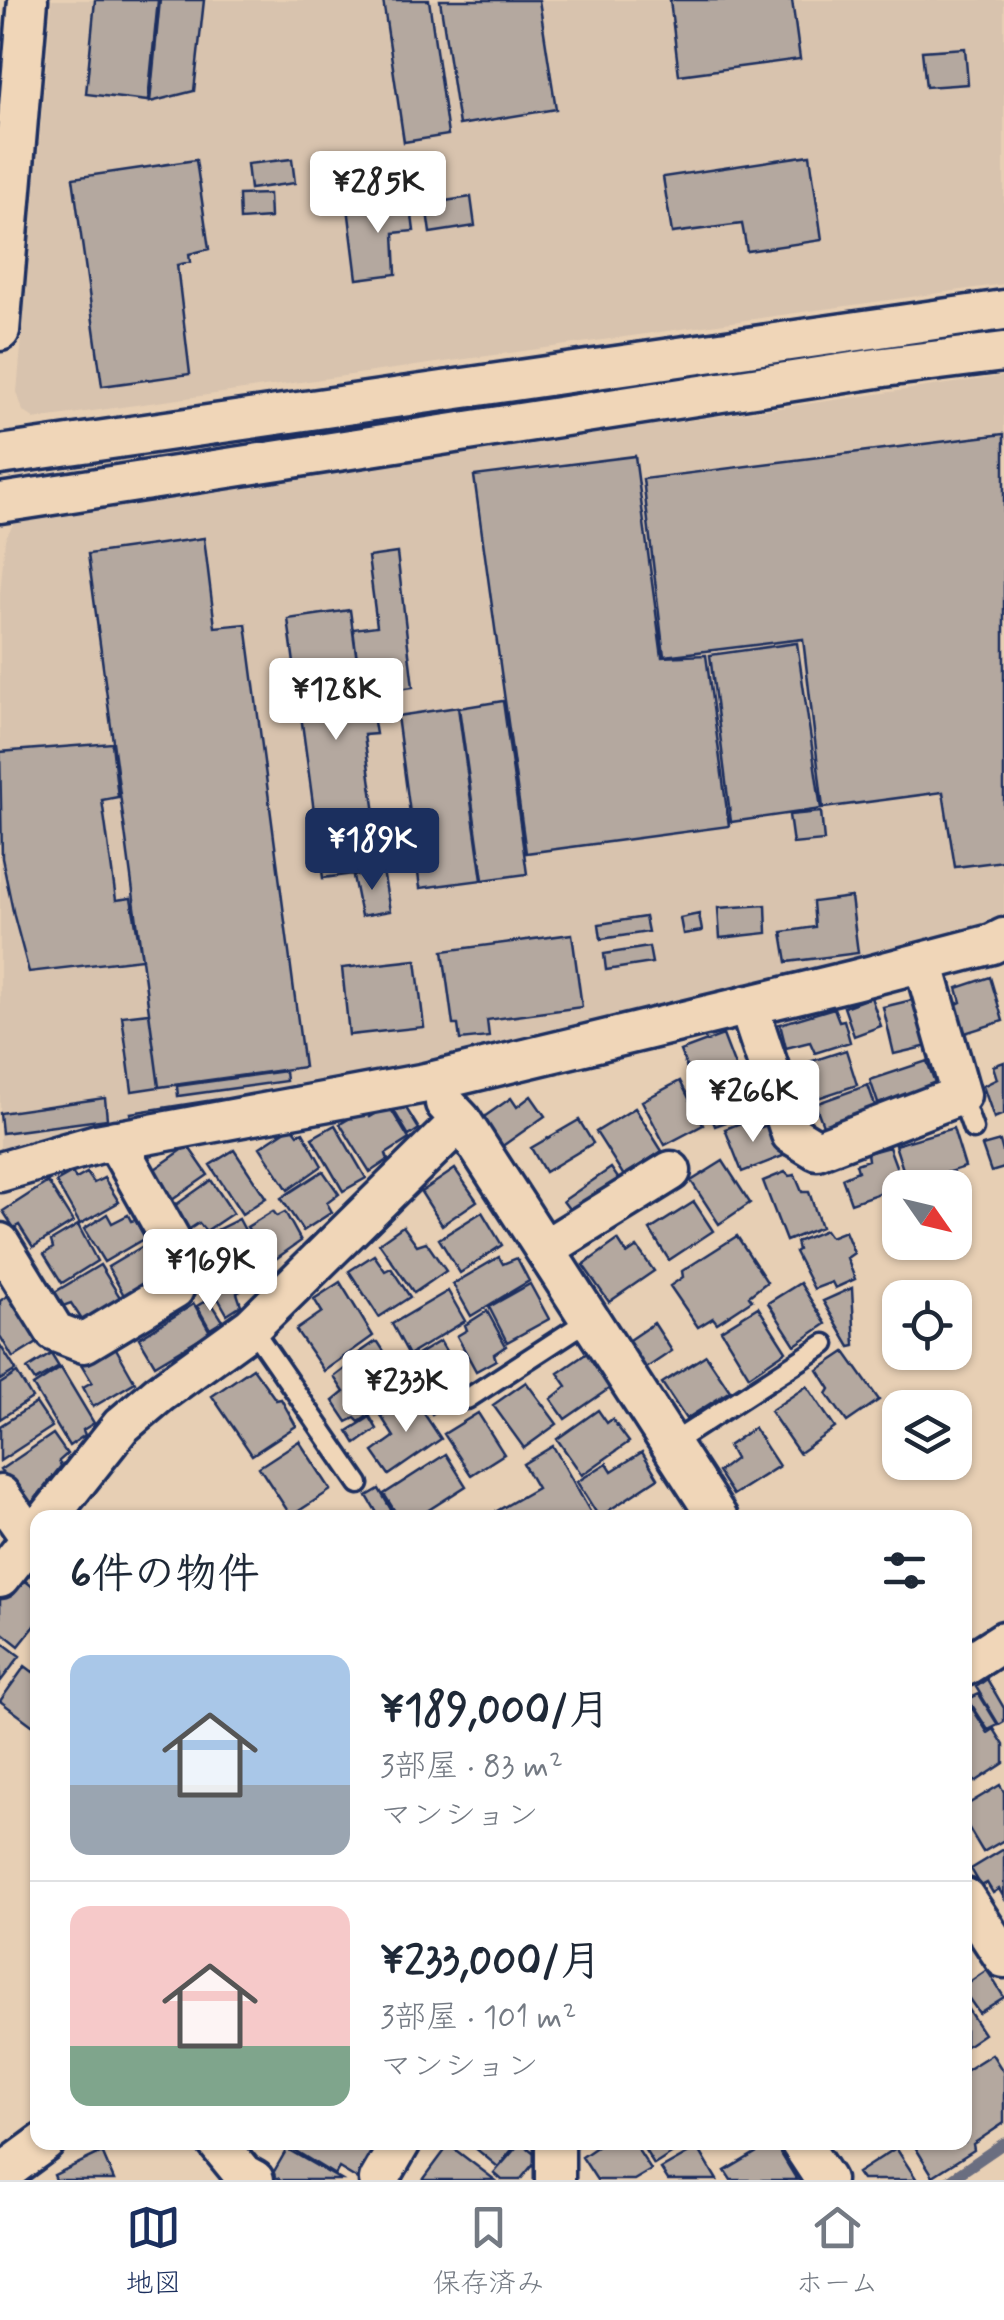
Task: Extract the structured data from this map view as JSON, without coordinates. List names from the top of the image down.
{
  "north": "bottom right",
  "page": {
    "price": [
      "¥285K",
      "¥128K",
      "¥189K",
      "¥266K",
      "¥169K",
      "¥233K"
    ],
    "heading": "6件の物件",
    "list": [
      {
        "name": "¥189,000/月",
        "note": "3部屋 · 83 m² · マンション"
      },
      {
        "name": "¥233,000/月",
        "note": "3部屋 · 101 m² · マンション"
      }
    ],
    "tabs": ["地図", "保存済み", "ホーム"]
  }
}
